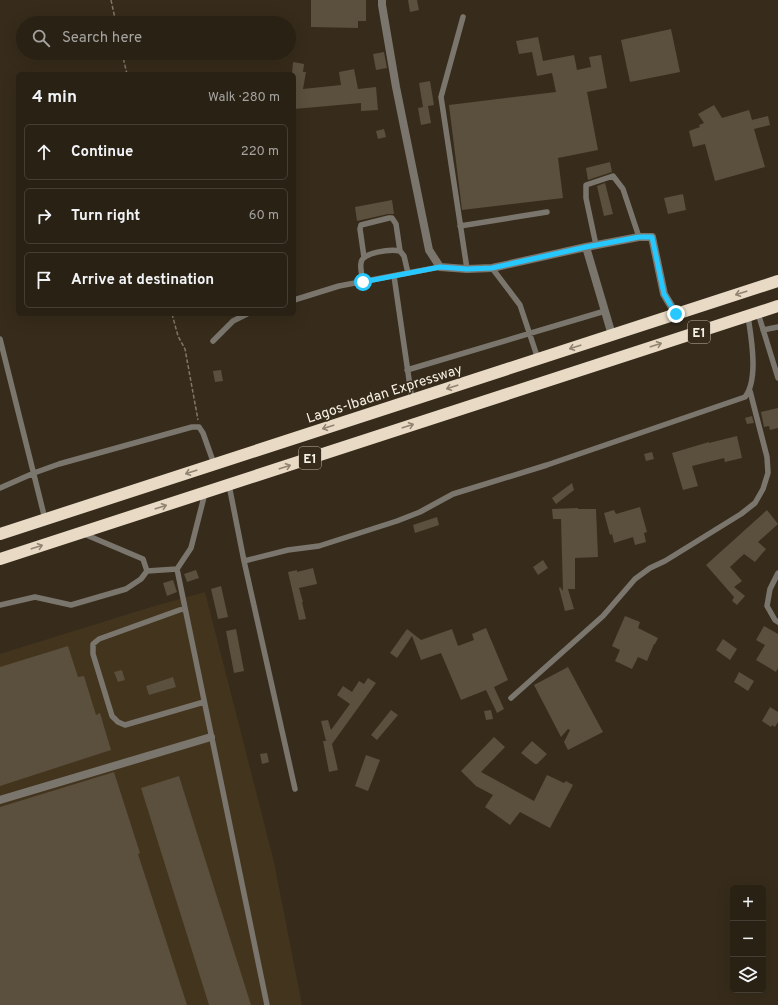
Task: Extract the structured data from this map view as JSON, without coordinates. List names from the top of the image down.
{
  "streets": {
    "highway": ["E1", "Lagos-Ibadan Expressway"]
  },
  "page": {
    "search": "Search here",
    "heading": ["4 min", "Walk · 280 m"],
    "list": [
      ["Continue", "220 m"],
      ["Turn right", "60 m"],
      "Arrive at destination"
    ],
    "map_buttons": ["+", "−"]
  }
}
